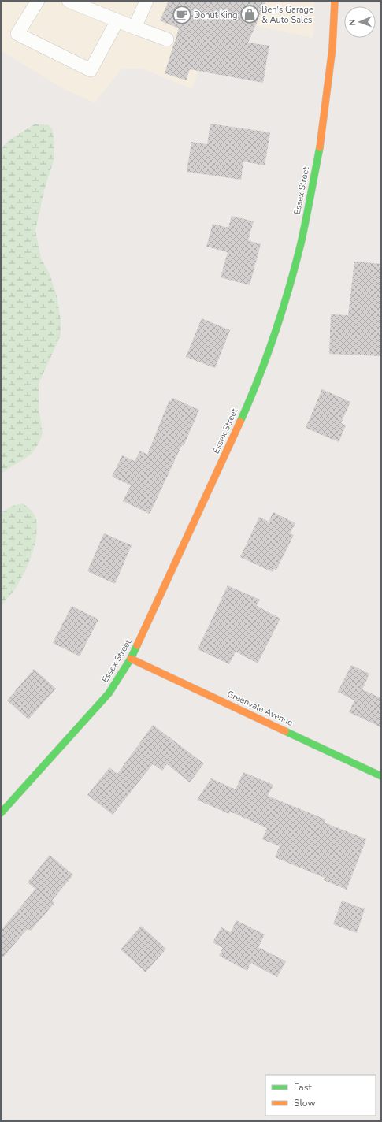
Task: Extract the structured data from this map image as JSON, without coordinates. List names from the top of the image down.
{
  "streets": {
    "street": ["Essex Street", "Greenvale Avenue"]
  },
  "crossings": [
    ["Essex Street", "Greenvale Avenue"]
  ],
  "places": {
    "shop": ["Ben's Garage & Auto Sales"],
    "cafe": ["Donut King"]
  },
  "legend": ["Fast", "Slow"],
  "north": "left"
}
